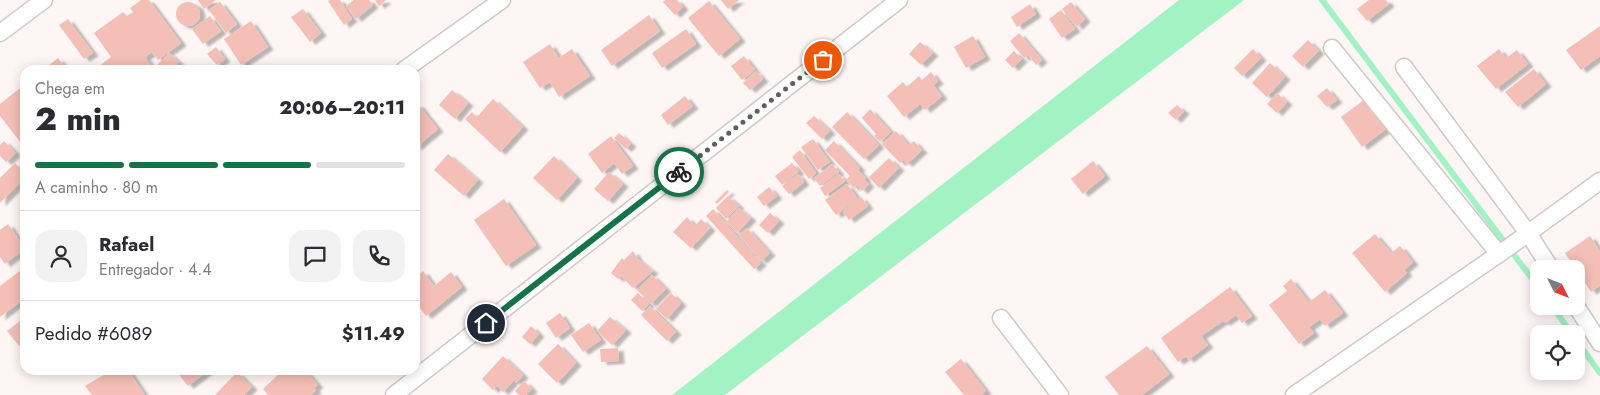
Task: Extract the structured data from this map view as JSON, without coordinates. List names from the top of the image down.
{
  "north": "bottom right",
  "page": {
    "heading": ["2 min", "Chega em", "20:06–20:11"],
    "panel": [
      "Rafael",
      "Entregador · 4.4",
      "Pedido #6089",
      "$11.49"
    ],
    "bar": "A caminho · 80 m"
  }
}
